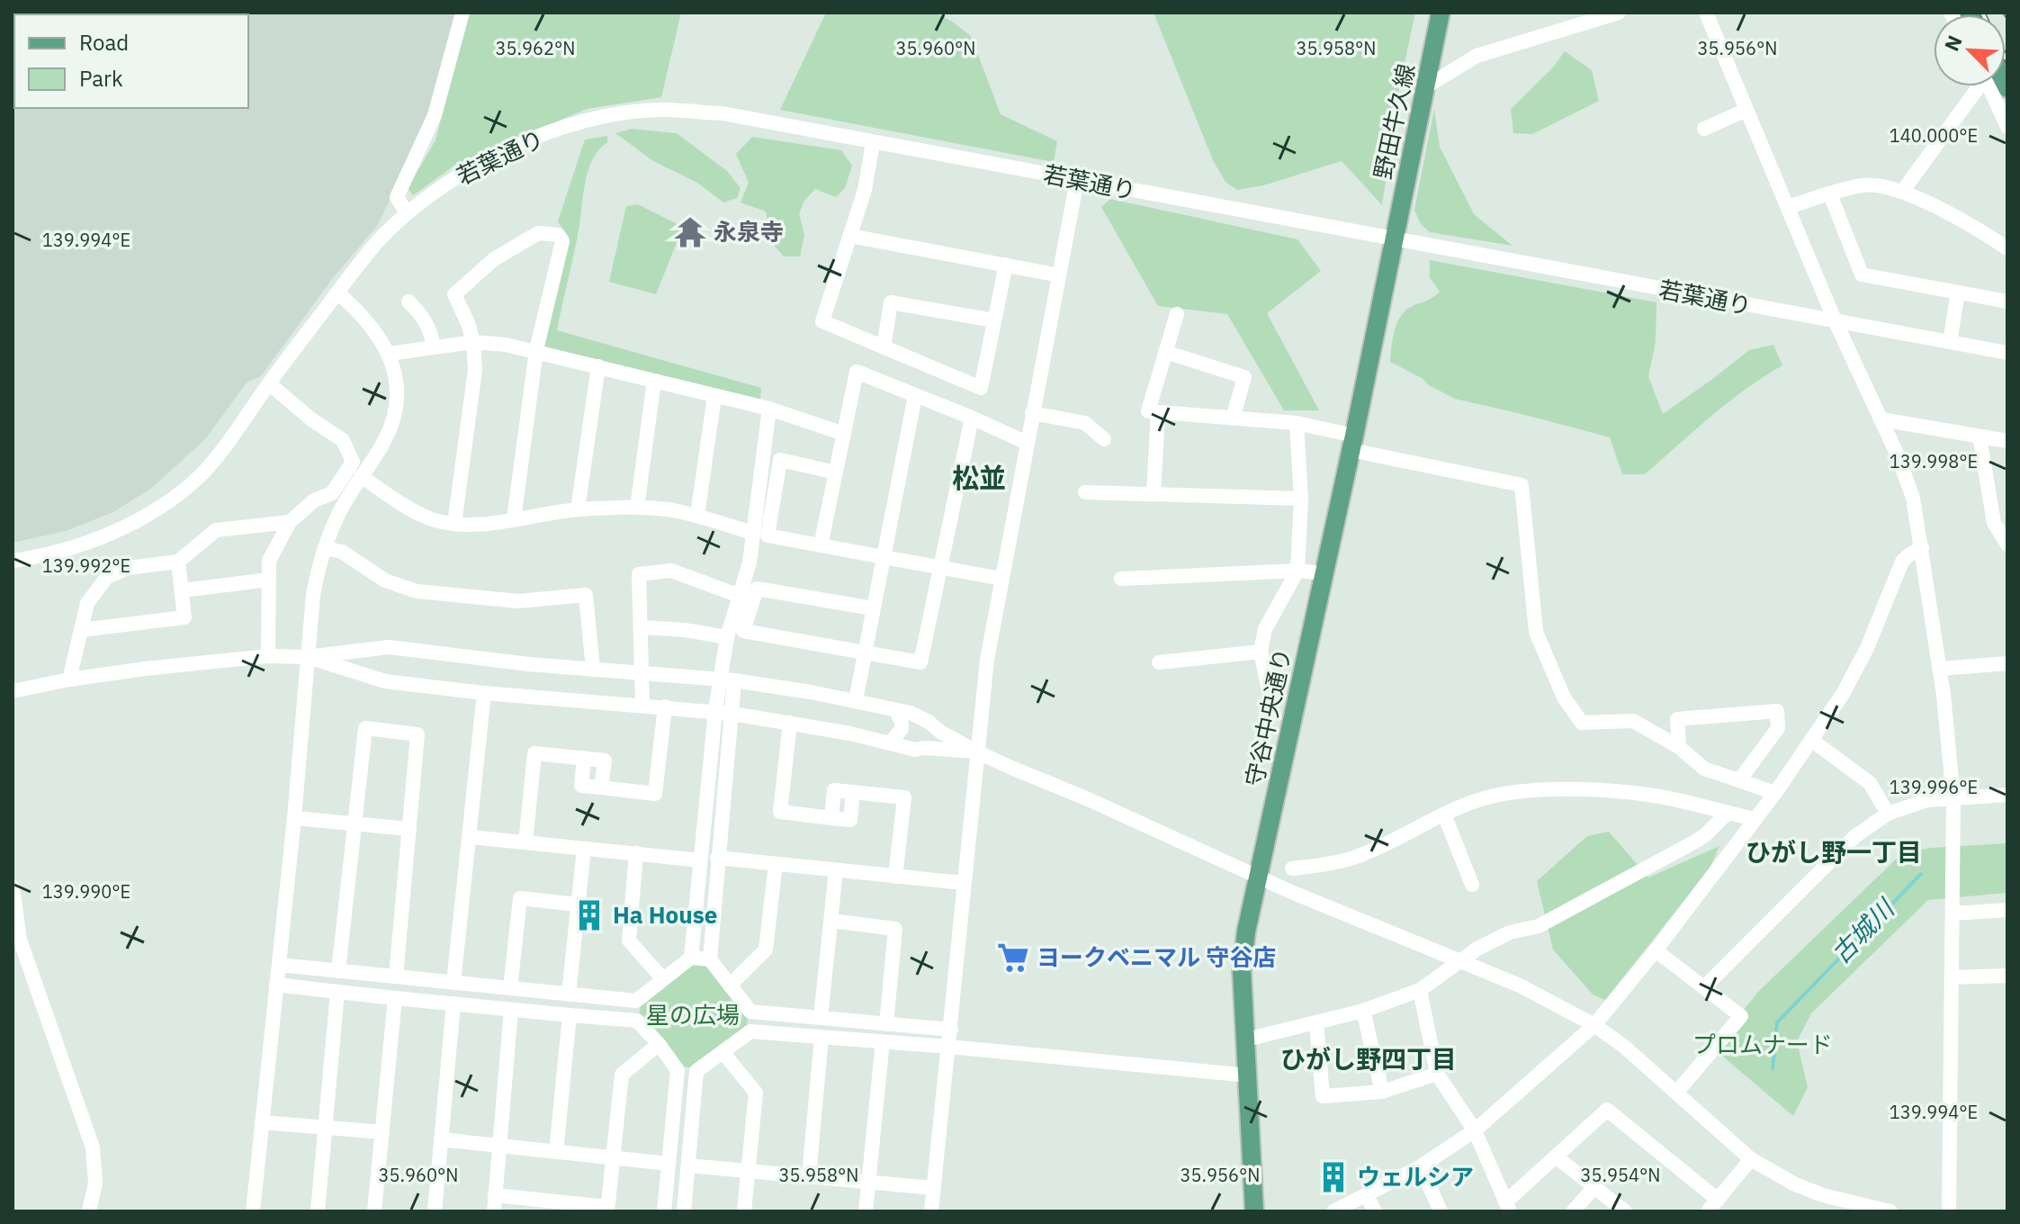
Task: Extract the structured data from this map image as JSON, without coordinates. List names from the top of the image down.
{
  "streets": {
    "main road": ["野田牛久線", "守谷中央通り"],
    "street": ["若葉通り"]
  },
  "crossings": [
    ["野田牛久線", "若葉通り"],
    ["野田牛久線", "守谷中央通り"],
    ["若葉通り", "守谷中央通り"]
  ],
  "districts": ["松並", "ひがし野一丁目", "ひがし野四丁目"],
  "water": ["古城川"],
  "parks": ["星の広場", "プロムナード"],
  "places": {
    "temple": ["永泉寺"],
    "building": ["Ha House", "ウェルシア"],
    "supermarket": ["ヨークベニマル 守谷店"]
  },
  "legend": ["Road", "Park"],
  "north": "top left",
  "coordinates": [
    "35.962°N",
    "35.960°N",
    "35.958°N",
    "35.956°N",
    "140.000°E",
    "139.994°E",
    "139.998°E",
    "139.992°E",
    "139.996°E",
    "139.990°E",
    "35.954°N"
  ]
}
